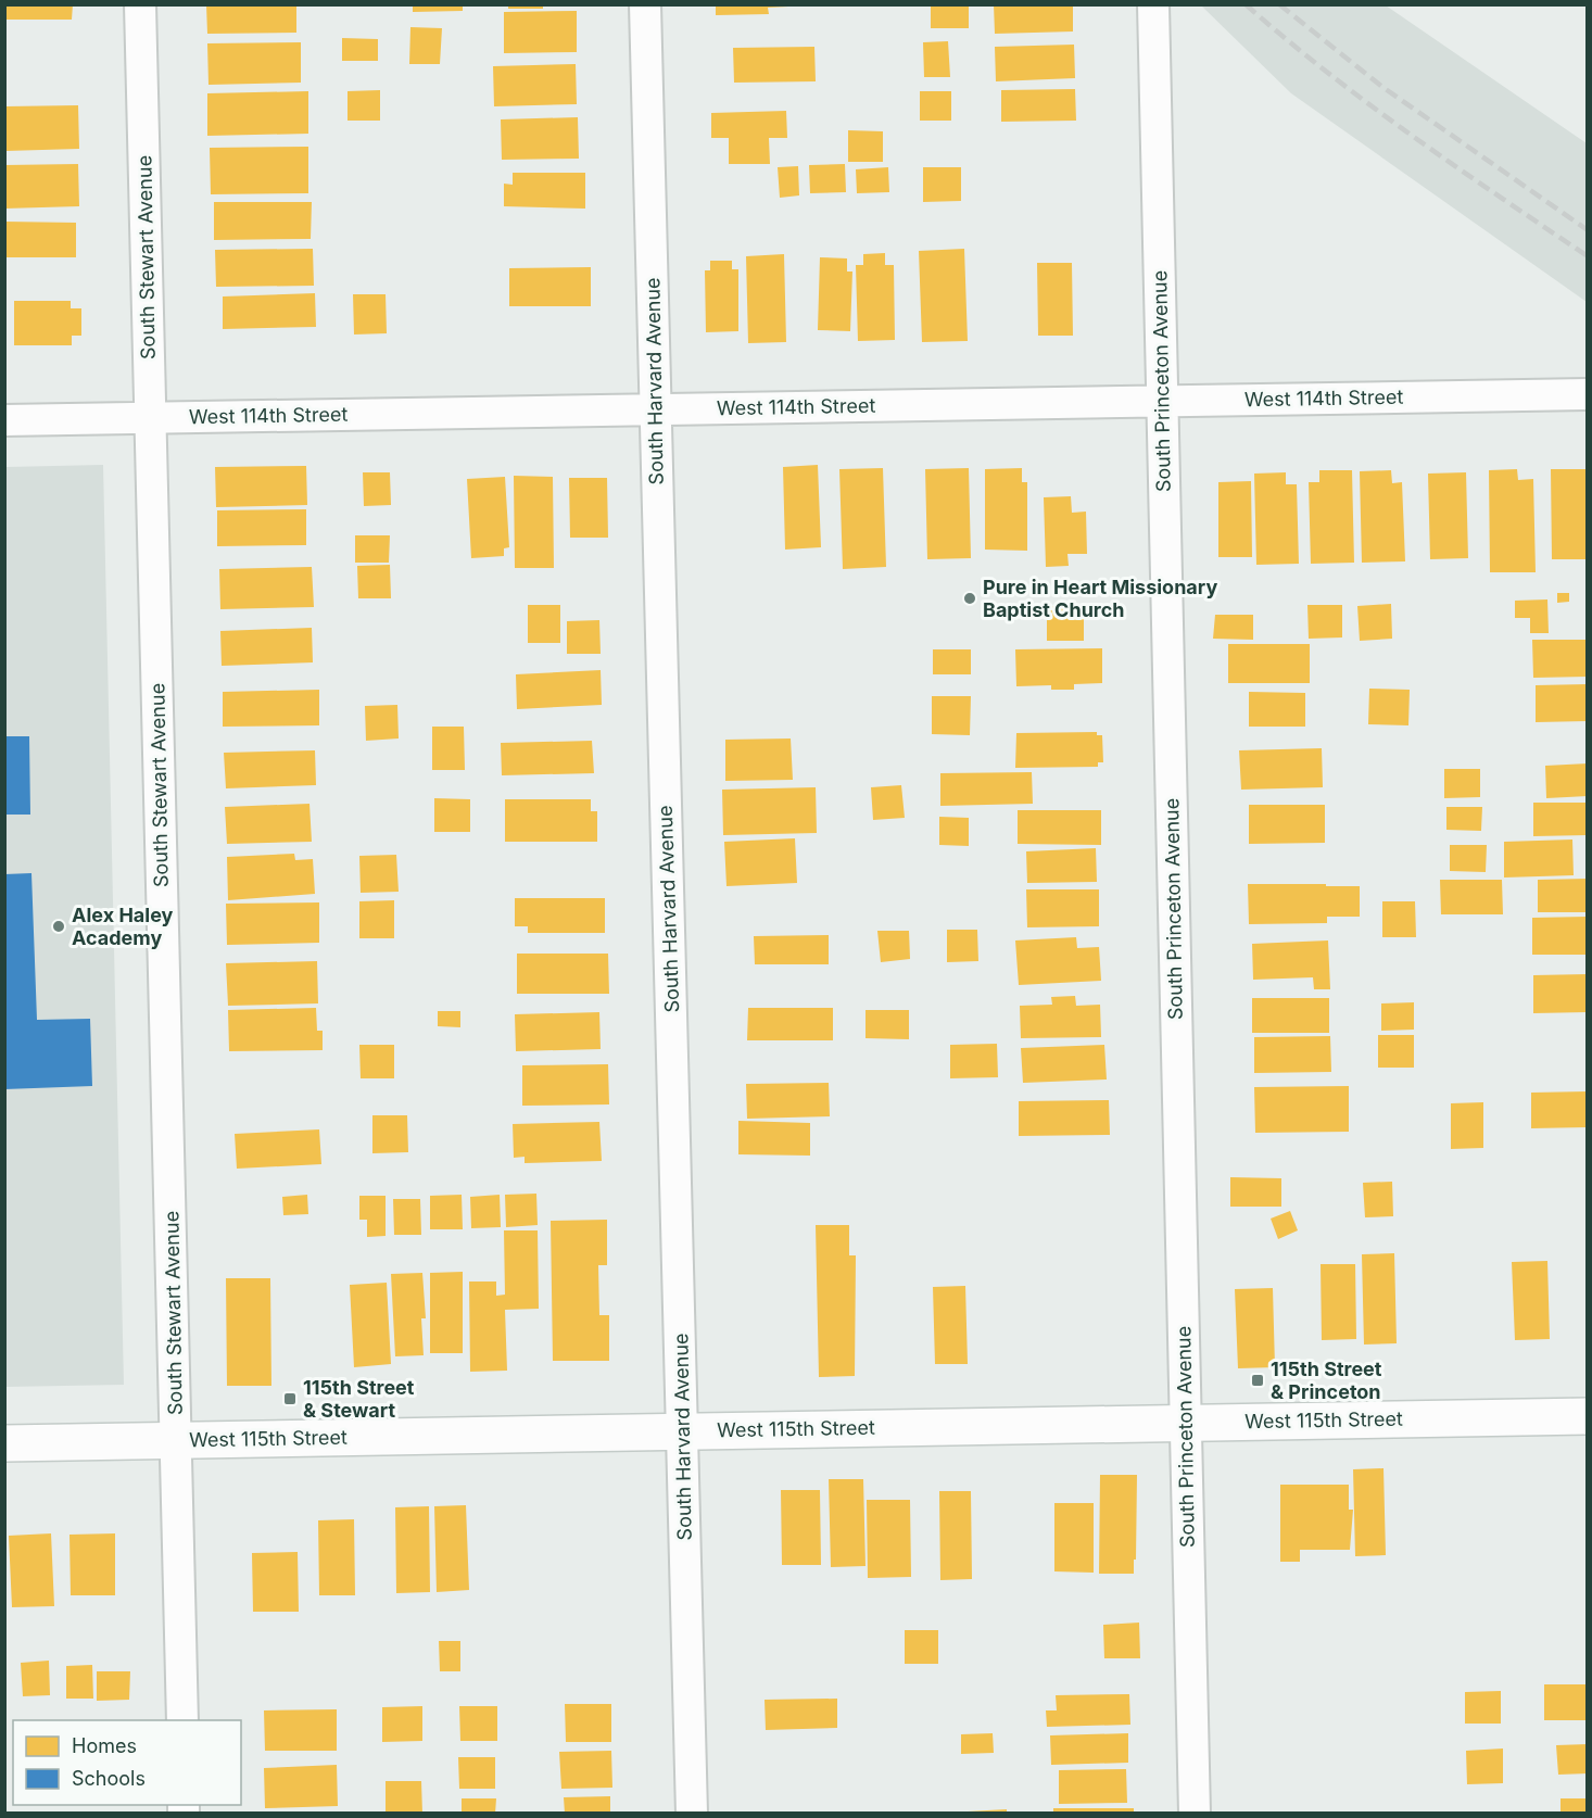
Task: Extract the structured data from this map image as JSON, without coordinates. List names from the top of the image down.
{
  "streets": {
    "street": [
      "South Stewart Avenue",
      "South Harvard Avenue",
      "South Princeton Avenue",
      "West 114th Street",
      "West 115th Street"
    ]
  },
  "crossings": [
    ["South Stewart Avenue", "West 114th Street"],
    ["South Stewart Avenue", "West 115th Street"],
    ["South Harvard Avenue", "West 114th Street"],
    ["South Harvard Avenue", "West 115th Street"],
    ["South Princeton Avenue", "West 114th Street"],
    ["South Princeton Avenue", "West 115th Street"]
  ],
  "places": {
    "other": ["Pure in Heart Missionary Baptist Church", "Alex Haley Academy"],
    "transit": ["115th Street & Princeton", "115th Street & Stewart"]
  },
  "legend": ["Homes", "Schools"]
}
